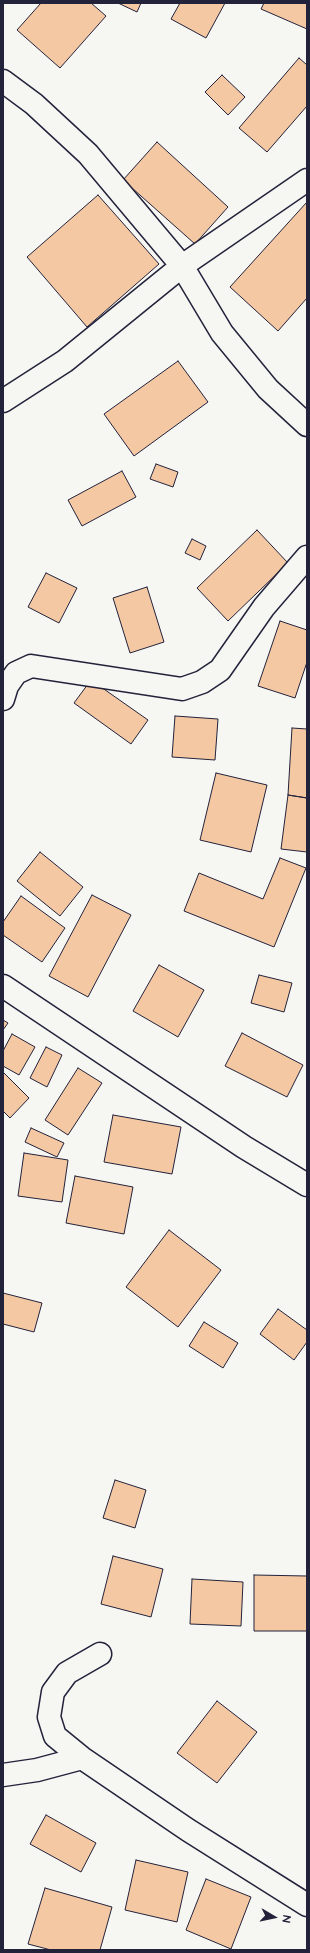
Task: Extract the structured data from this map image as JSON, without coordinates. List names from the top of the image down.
{
  "north": "right"
}
